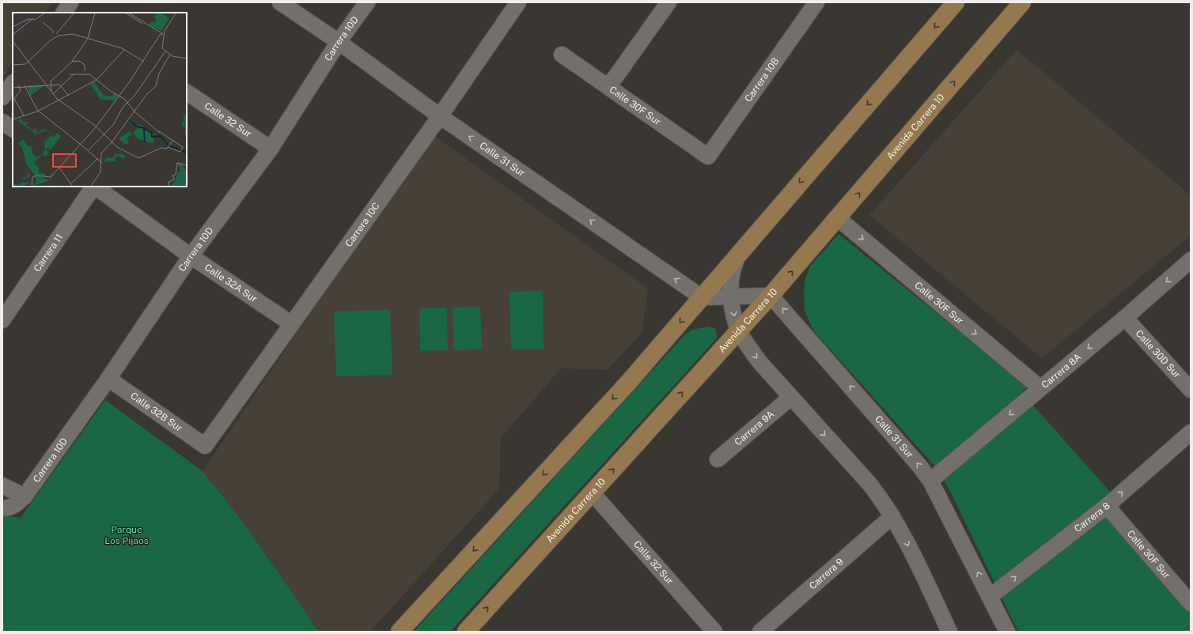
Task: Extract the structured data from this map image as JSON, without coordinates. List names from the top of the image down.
{
  "streets": {
    "main road": ["Avenida Carrera 10"],
    "street": [
      "Carrera 10D",
      "Carrera 10B",
      "Calle 30F Sur",
      "Calle 32 Sur",
      "Calle 31 Sur",
      "Carrera 10C",
      "Carrera 11",
      "Calle 32A Sur",
      "Calle 30D Sur",
      "Carrera 8A",
      "Calle 32B Sur",
      "Carrera 9A",
      "Carrera 8",
      "Carrera 9"
    ]
  },
  "crossings": [
    ["Carrera 10D", "Calle 32 Sur"],
    ["Carrera 10D", "Calle 31 Sur"],
    ["Carrera 10D", "Calle 32A Sur"],
    ["Carrera 10D", "Calle 32B Sur"],
    ["Carrera 10B", "Calle 30F Sur"],
    ["Calle 30F Sur", "Avenida Carrera 10"],
    ["Calle 30F Sur", "Carrera 8A"],
    ["Calle 30F Sur", "Carrera 8"],
    ["Calle 32 Sur", "Avenida Carrera 10"],
    ["Avenida Carrera 10", "Calle 31 Sur"],
    ["Calle 31 Sur", "Carrera 10C"],
    ["Calle 31 Sur", "Carrera 8A"],
    ["Calle 31 Sur", "Carrera 8"],
    ["Carrera 10C", "Calle 32A Sur"],
    ["Carrera 10C", "Calle 32B Sur"],
    ["Calle 30D Sur", "Carrera 8A"]
  ],
  "one_way": ["Calle 30F Sur", "Carrera 8A", "Carrera 8"],
  "parks": ["Parque Los Pijaos"]
}
